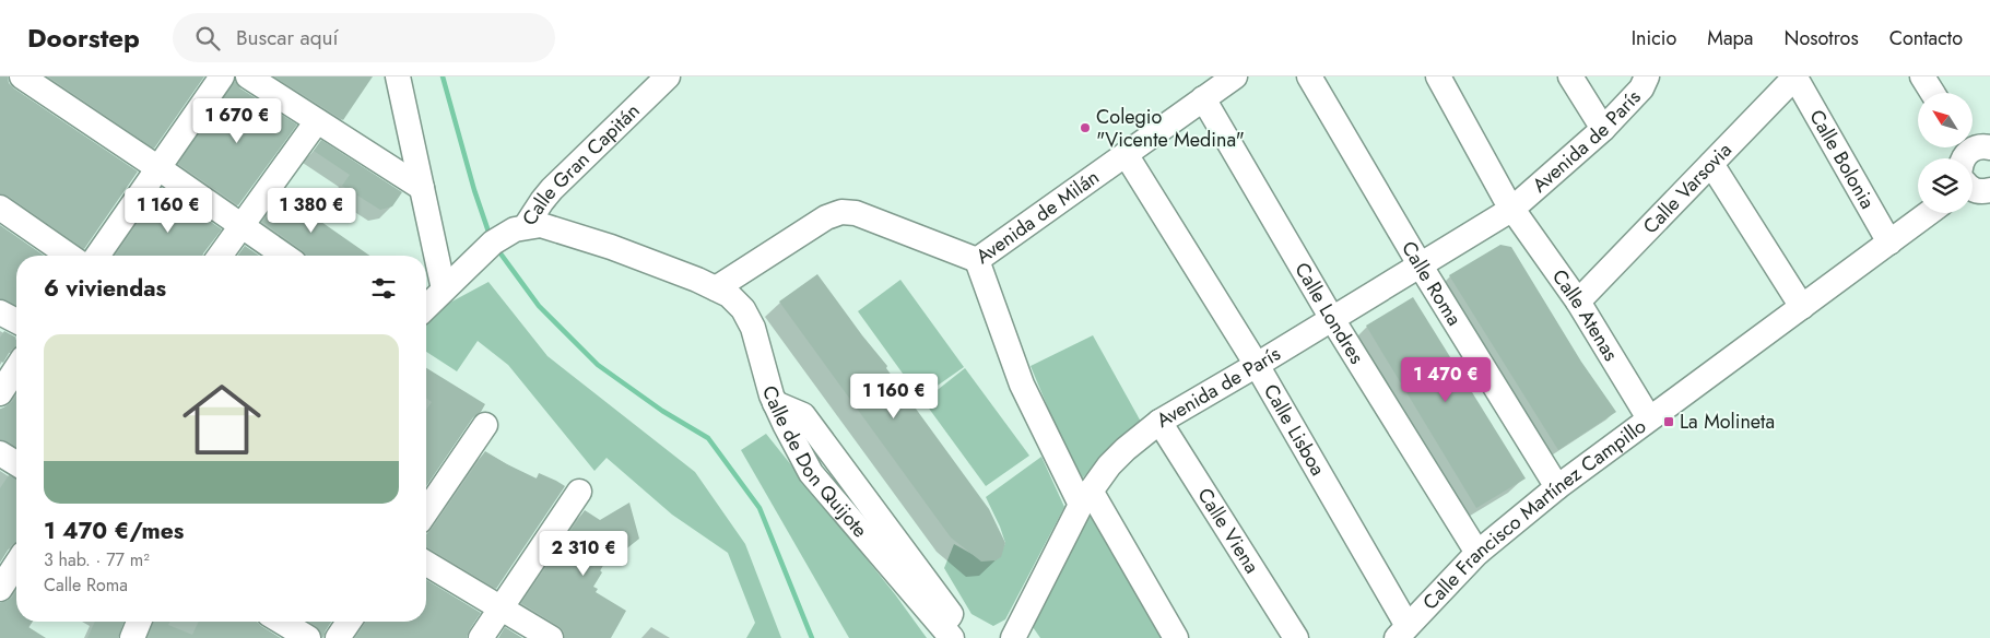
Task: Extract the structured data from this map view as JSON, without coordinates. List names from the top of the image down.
{
  "streets": {
    "street": [
      "Avenida de París",
      "Calle Bolonia",
      "Calle Gran Capitán",
      "Calle Varsovia",
      "Avenida de Milán",
      "Calle Roma",
      "Calle Londres",
      "Calle Atenas",
      "Calle Lisboa",
      "Calle de Don Quijote",
      "Calle Francisco Martínez Campillo",
      "Calle Viena"
    ]
  },
  "crossings": [
    ["Avenida de París", "Avenida de Milán"],
    ["Avenida de París", "Calle Roma"],
    ["Avenida de París", "Calle Londres"],
    ["Avenida de París", "Calle Atenas"],
    ["Avenida de París", "Calle Lisboa"],
    ["Avenida de París", "Calle Viena"],
    ["Calle Bolonia", "Calle Varsovia"],
    ["Calle Bolonia", "Calle Francisco Martínez Campillo"],
    ["Calle Gran Capitán", "Calle de Don Quijote"],
    ["Calle Varsovia", "Calle Atenas"],
    ["Avenida de Milán", "Calle Londres"],
    ["Avenida de Milán", "Calle Lisboa"],
    ["Calle Roma", "Calle Francisco Martínez Campillo"],
    ["Calle Londres", "Calle Francisco Martínez Campillo"],
    ["Calle Atenas", "Calle Francisco Martínez Campillo"],
    ["Calle Lisboa", "Calle Francisco Martínez Campillo"]
  ],
  "places": {
    "other": ["Colegio \"Vicente Medina\""],
    "transit": ["La Molineta"]
  },
  "north": "top left",
  "page": {
    "header": "Doorstep",
    "search": "Buscar aquí",
    "nav": [
      "Inicio",
      "Mapa",
      "Nosotros",
      "Contacto"
    ],
    "price": [
      "1 670 €",
      "1 160 €",
      "1 380 €",
      "1 470 €",
      "1 160 €",
      "2 310 €"
    ],
    "heading": "6 viviendas",
    "list": [
      {
        "name": "1 470 €/mes",
        "note": "3 hab. · 77 m² · Calle Roma"
      }
    ]
  }
}
